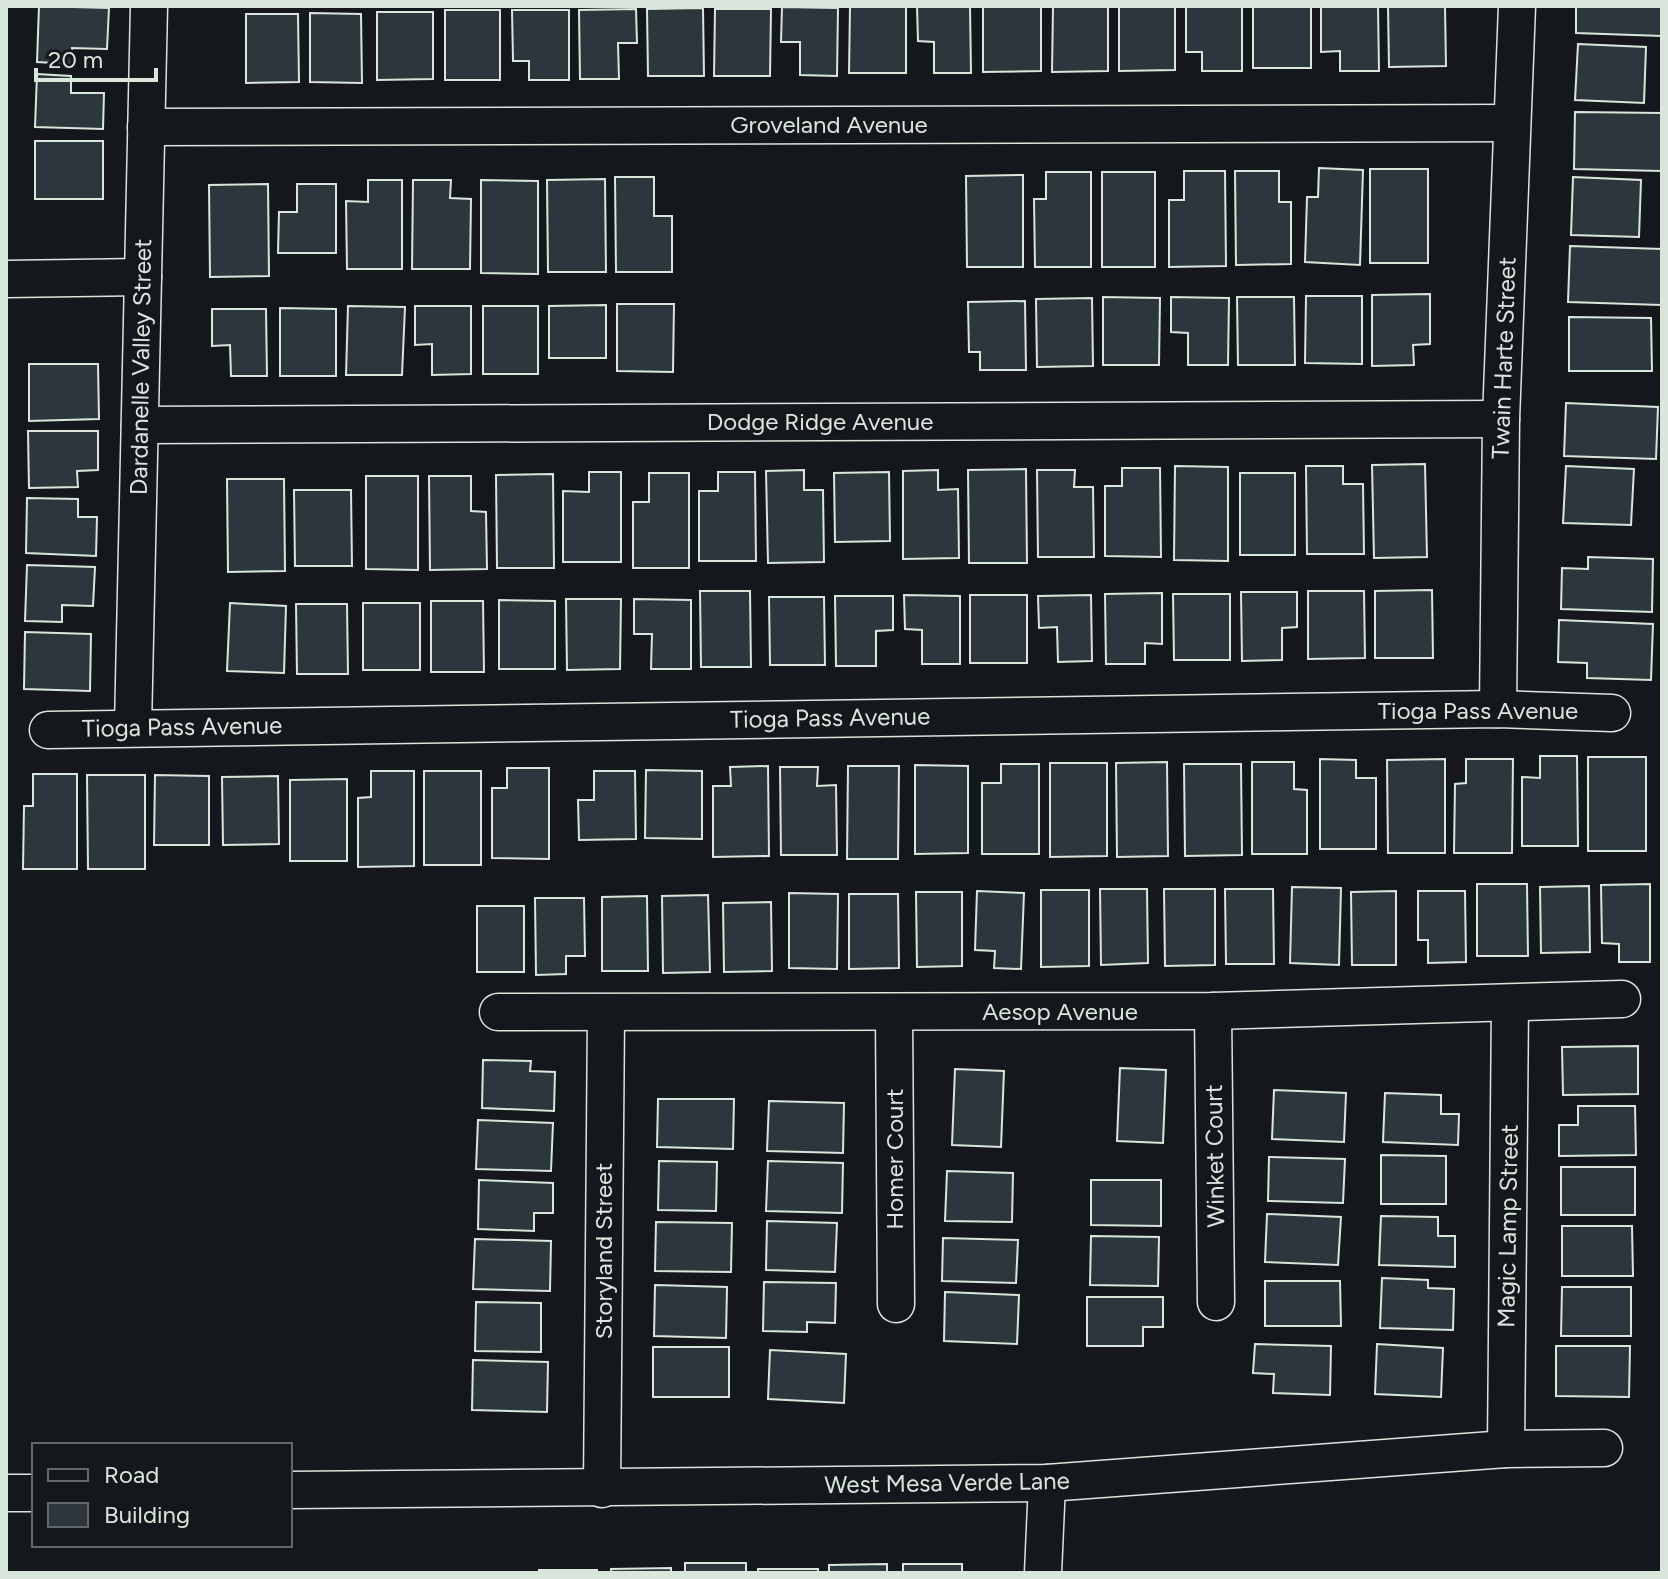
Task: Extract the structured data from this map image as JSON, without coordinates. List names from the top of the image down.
{
  "streets": {
    "street": [
      "Groveland Avenue",
      "Twain Harte Street",
      "Dardanelle Valley Street",
      "Dodge Ridge Avenue",
      "Tioga Pass Avenue",
      "Aesop Avenue",
      "Winket Court",
      "Homer Court",
      "Magic Lamp Street",
      "Storyland Street",
      "West Mesa Verde Lane"
    ]
  },
  "crossings": [
    ["Groveland Avenue", "Twain Harte Street"],
    ["Groveland Avenue", "Dardanelle Valley Street"],
    ["Twain Harte Street", "Dodge Ridge Avenue"],
    ["Twain Harte Street", "Tioga Pass Avenue"],
    ["Dardanelle Valley Street", "Dodge Ridge Avenue"],
    ["Dardanelle Valley Street", "Tioga Pass Avenue"],
    ["Aesop Avenue", "Winket Court"],
    ["Aesop Avenue", "Homer Court"],
    ["Aesop Avenue", "Magic Lamp Street"],
    ["Aesop Avenue", "Storyland Street"],
    ["Magic Lamp Street", "West Mesa Verde Lane"],
    ["Storyland Street", "West Mesa Verde Lane"]
  ],
  "legend": ["Road", "Building"],
  "scale_bar": "20 m"
}
